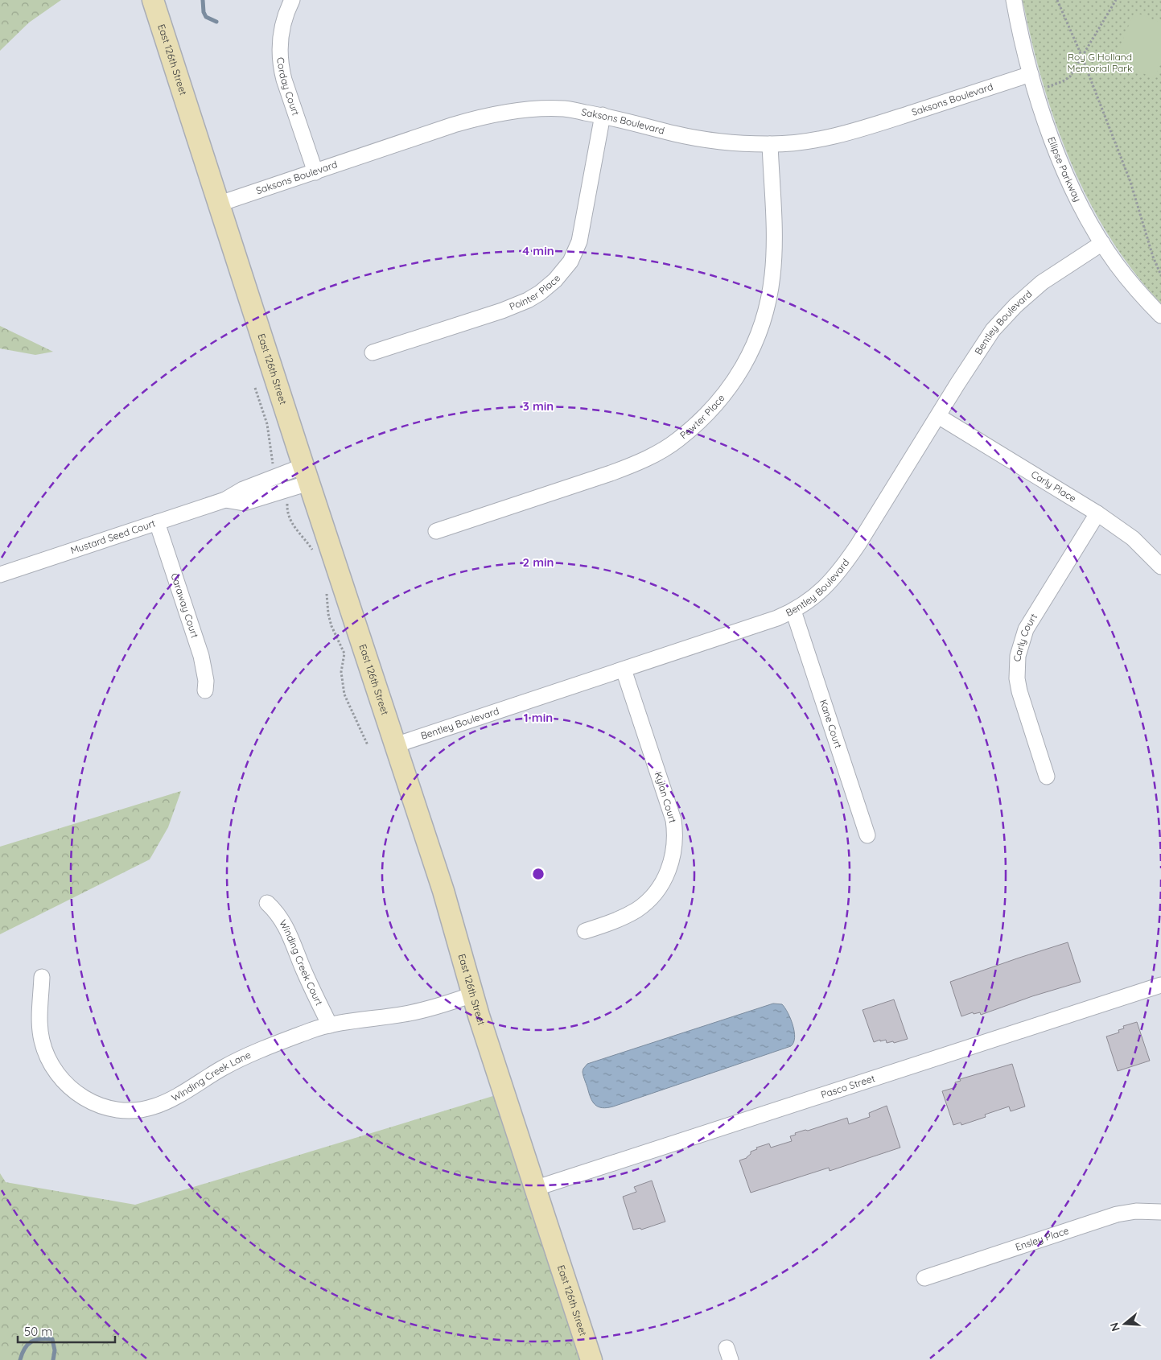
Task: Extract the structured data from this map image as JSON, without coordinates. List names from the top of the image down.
{
  "streets": {
    "main road": ["East 126th Street"],
    "street": [
      "Corday Court",
      "Saksons Boulevard",
      "Ellipse Parkway",
      "Pointer Place",
      "Bentley Boulevard",
      "Pewter Place",
      "Carly Place",
      "Mustard Seed Court",
      "Caraway Court",
      "Carly Court",
      "Kane Court",
      "Kylan Court",
      "Winding Creek Court",
      "Winding Creek Lane",
      "Pasco Street",
      "Ensley Place"
    ]
  },
  "crossings": [
    ["East 126th Street", "Saksons Boulevard"],
    ["East 126th Street", "Bentley Boulevard"],
    ["East 126th Street", "Mustard Seed Court"],
    ["East 126th Street", "Winding Creek Lane"],
    ["East 126th Street", "Pasco Street"],
    ["Corday Court", "Saksons Boulevard"],
    ["Saksons Boulevard", "Ellipse Parkway"],
    ["Saksons Boulevard", "Pointer Place"],
    ["Saksons Boulevard", "Pewter Place"],
    ["Ellipse Parkway", "Bentley Boulevard"],
    ["Bentley Boulevard", "Carly Place"],
    ["Bentley Boulevard", "Kane Court"],
    ["Bentley Boulevard", "Kylan Court"],
    ["Carly Place", "Carly Court"],
    ["Mustard Seed Court", "Caraway Court"],
    ["Winding Creek Court", "Winding Creek Lane"]
  ],
  "parks": ["Roy G Holland Memorial Park"],
  "scale_bar": "50 m",
  "north": "left",
  "rings": [
    "4 min",
    "3 min",
    "2 min",
    "1 min"
  ]
}
